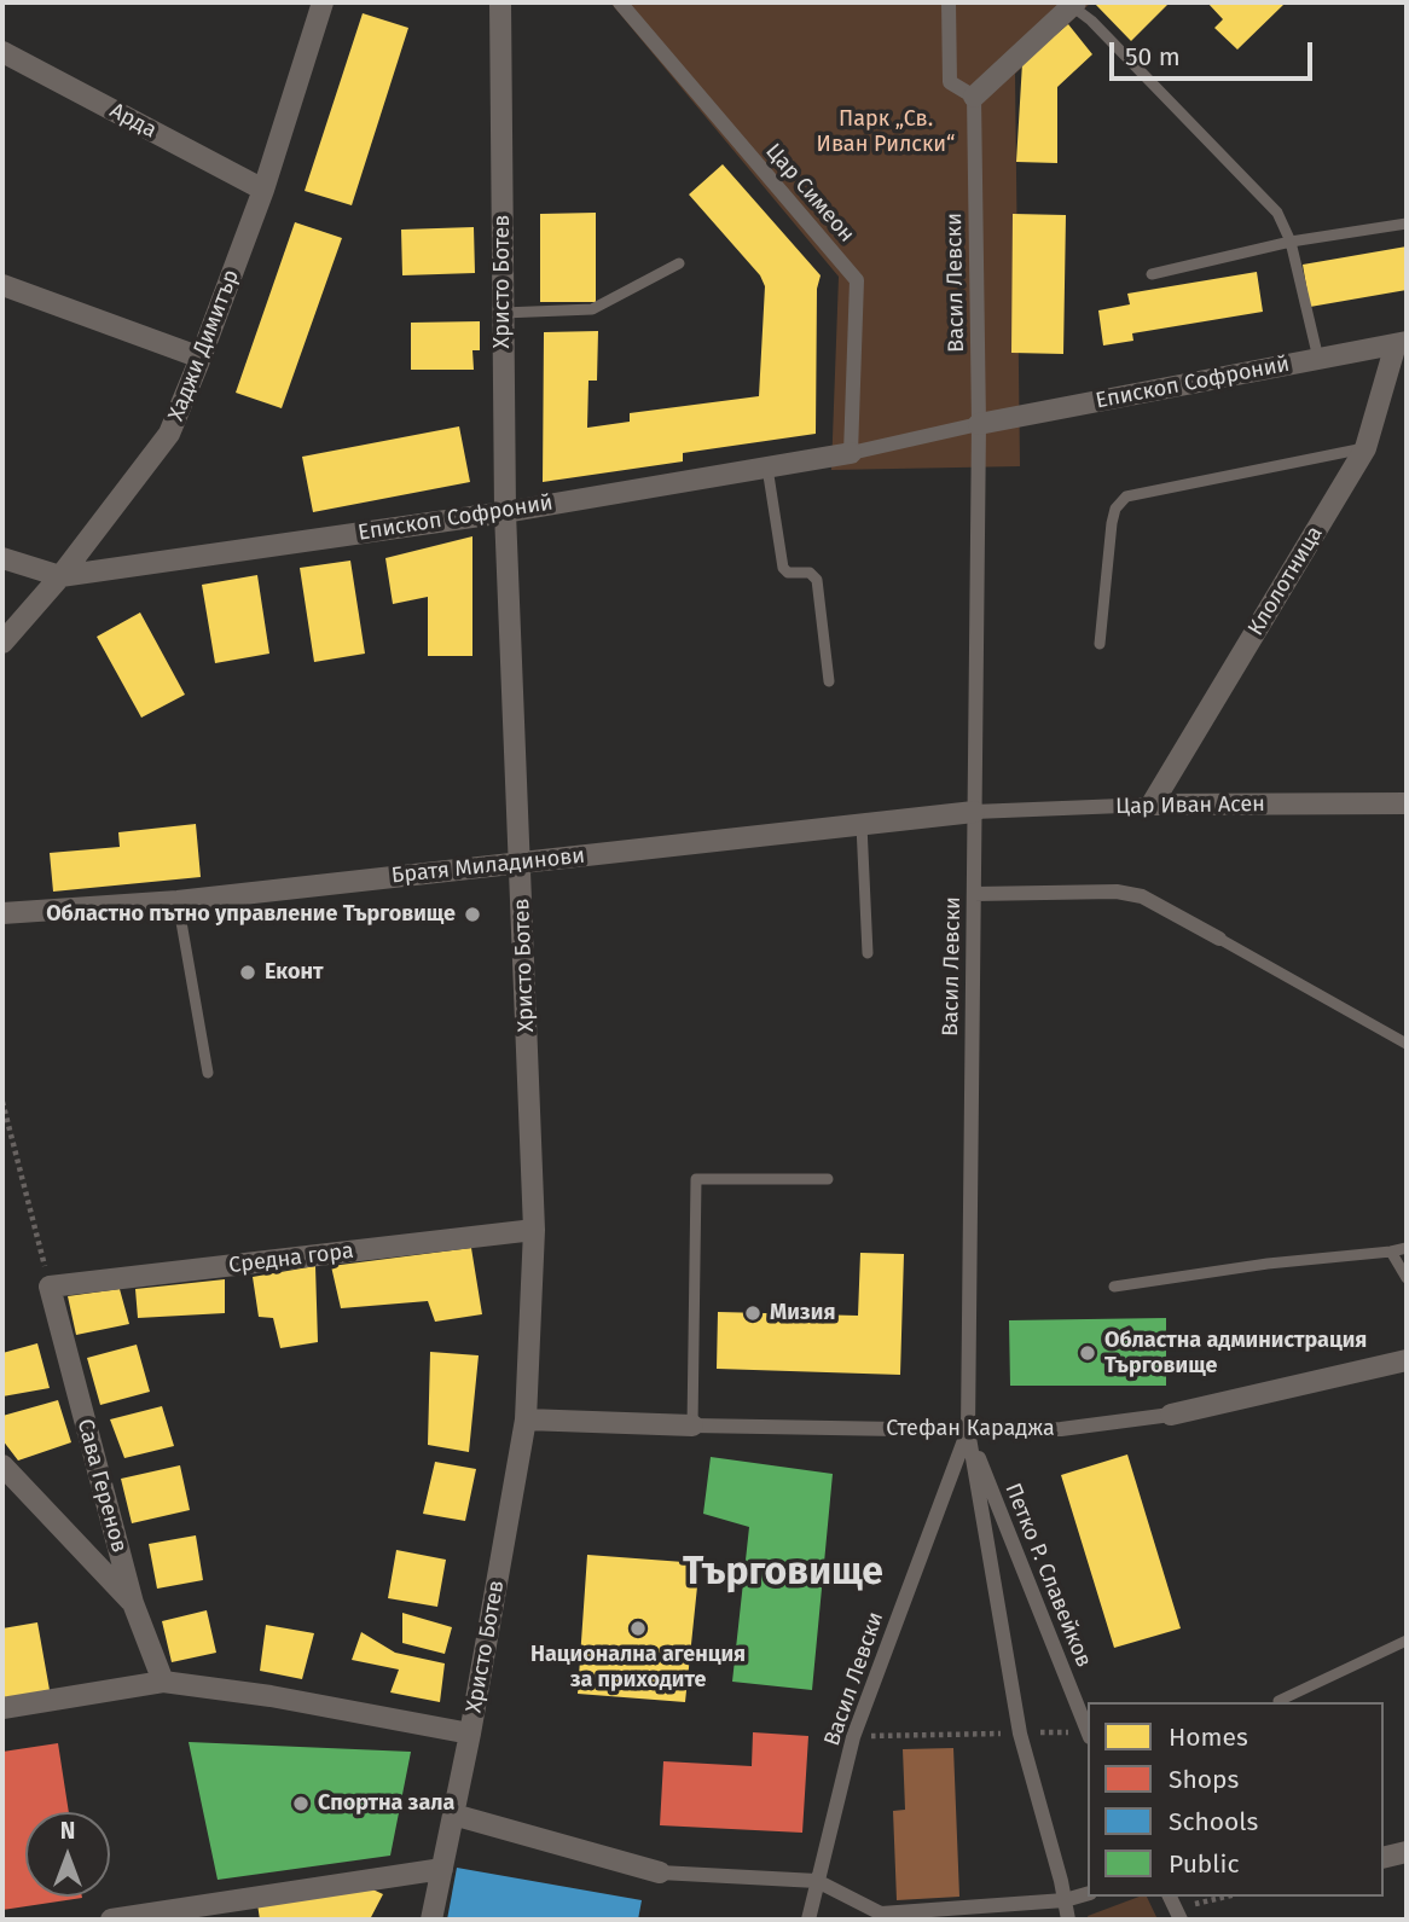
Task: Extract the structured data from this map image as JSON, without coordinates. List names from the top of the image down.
{
  "streets": {
    "street": [
      "Арда",
      "Цар Симеон",
      "Христо Ботев",
      "Васил Левски",
      "Хаджи Димитър",
      "Епископ Софроний",
      "Клолотница",
      "Цар Иван Асен",
      "Братя Миладинови",
      "Средна гора",
      "Стефан Караджа",
      "Сава Геренов",
      "Петко Р. Славейков"
    ]
  },
  "crossings": [
    ["Арда", "Хаджи Димитър"],
    ["Цар Симеон", "Епископ Софроний"],
    ["Христо Ботев", "Епископ Софроний"],
    ["Христо Ботев", "Братя Миладинови"],
    ["Христо Ботев", "Средна гора"],
    ["Христо Ботев", "Стефан Караджа"],
    ["Васил Левски", "Епископ Софроний"],
    ["Васил Левски", "Цар Иван Асен"],
    ["Васил Левски", "Братя Миладинови"],
    ["Васил Левски", "Стефан Караджа"],
    ["Васил Левски", "Петко Р. Славейков"],
    ["Хаджи Димитър", "Епископ Софроний"],
    ["Епископ Софроний", "Клолотница"],
    ["Клолотница", "Цар Иван Асен"],
    ["Цар Иван Асен", "Братя Миладинови"],
    ["Средна гора", "Сава Геренов"],
    ["Стефан Караджа", "Петко Р. Славейков"]
  ],
  "districts": ["Търговище"],
  "parks": ["Парк „Св. Иван Рилски“"],
  "places": [
    "Областно пътно управление Търговище",
    "Еконт",
    "Мизия",
    "Областна администрация Търговище",
    "Национална агенция за приходите",
    "Спортна зала"
  ],
  "legend": [
    "Homes",
    "Shops",
    "Schools",
    "Public"
  ],
  "scale_bar": "50 m",
  "north": "top"
}
